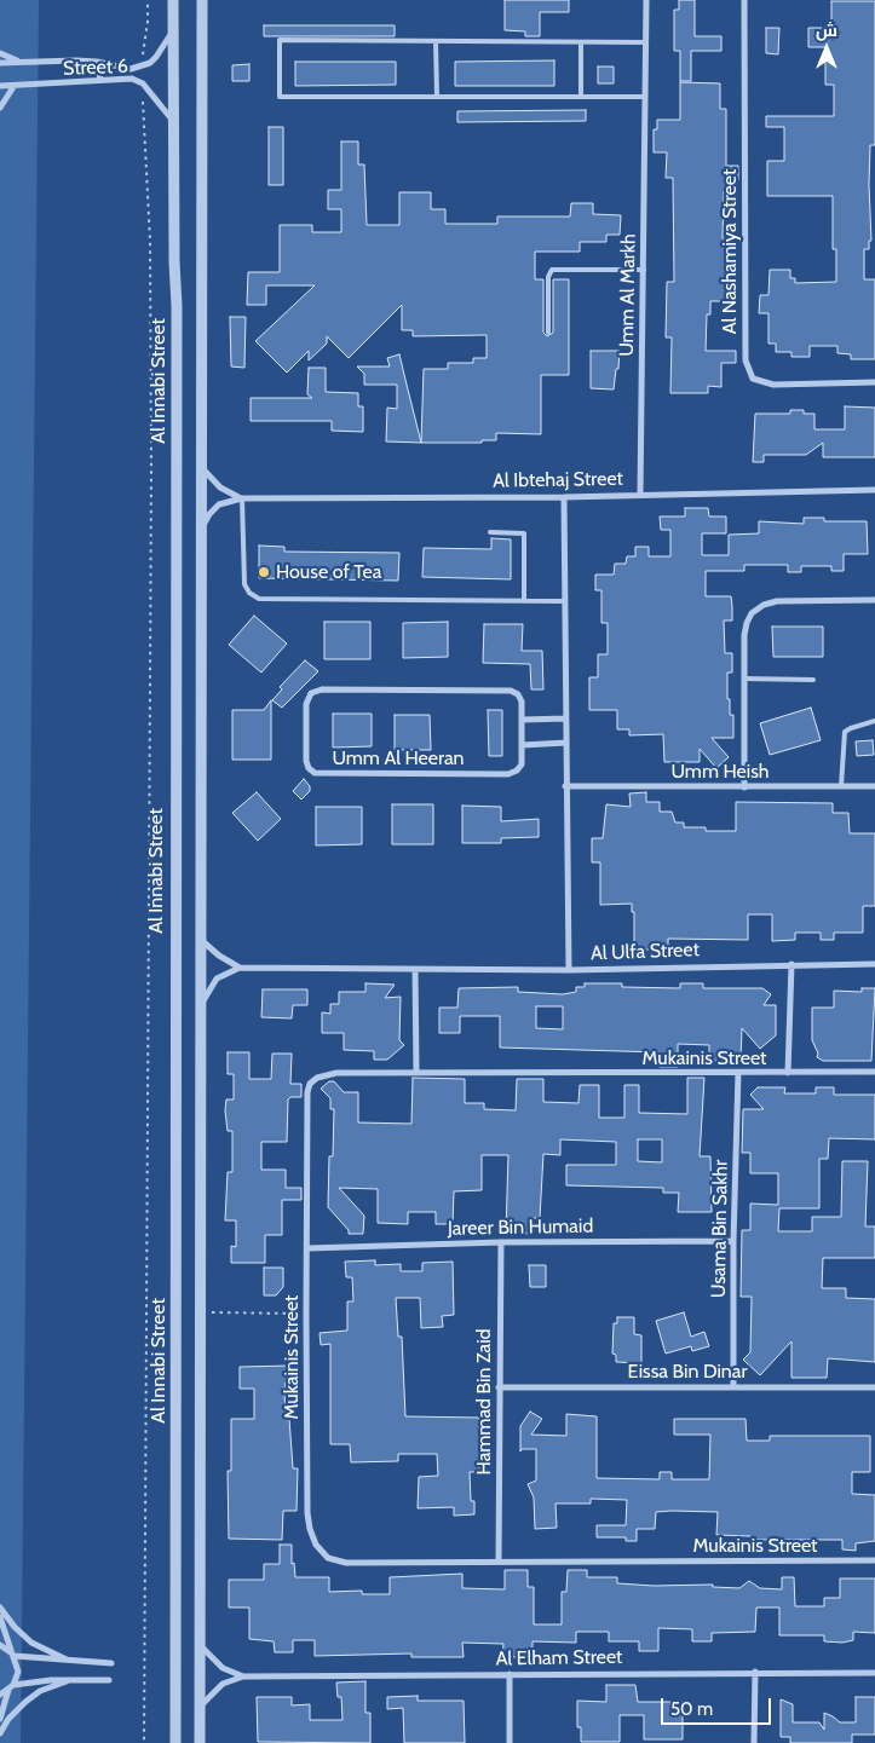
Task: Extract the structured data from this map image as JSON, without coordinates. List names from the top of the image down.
{
  "streets": {
    "street": [
      "Street 6",
      "Al Nashamiya Street",
      "Umm Al Markh",
      "Al Innabi Street",
      "Al Ibtehaj Street",
      "Umm Al Heeran",
      "Umm Heish",
      "Al Ulfa Street",
      "Mukainis Street",
      "Jareer Bin Humaid",
      "Usama Bin Sakhr",
      "Eissa Bin Dinar",
      "Hammad Bin Zaid",
      "Al Elham Street"
    ]
  },
  "crossings": [
    ["Street 6", "Al Innabi Street"],
    ["Umm Al Markh", "Al Ibtehaj Street"],
    ["Al Ulfa Street", "Mukainis Street"],
    ["Mukainis Street", "Jareer Bin Humaid"],
    ["Mukainis Street", "Usama Bin Sakhr"],
    ["Mukainis Street", "Hammad Bin Zaid"],
    ["Jareer Bin Humaid", "Usama Bin Sakhr"],
    ["Jareer Bin Humaid", "Hammad Bin Zaid"],
    ["Usama Bin Sakhr", "Eissa Bin Dinar"],
    ["Eissa Bin Dinar", "Hammad Bin Zaid"]
  ],
  "places": ["House of Tea"],
  "scale_bar": "50 m",
  "north": "top"
}
